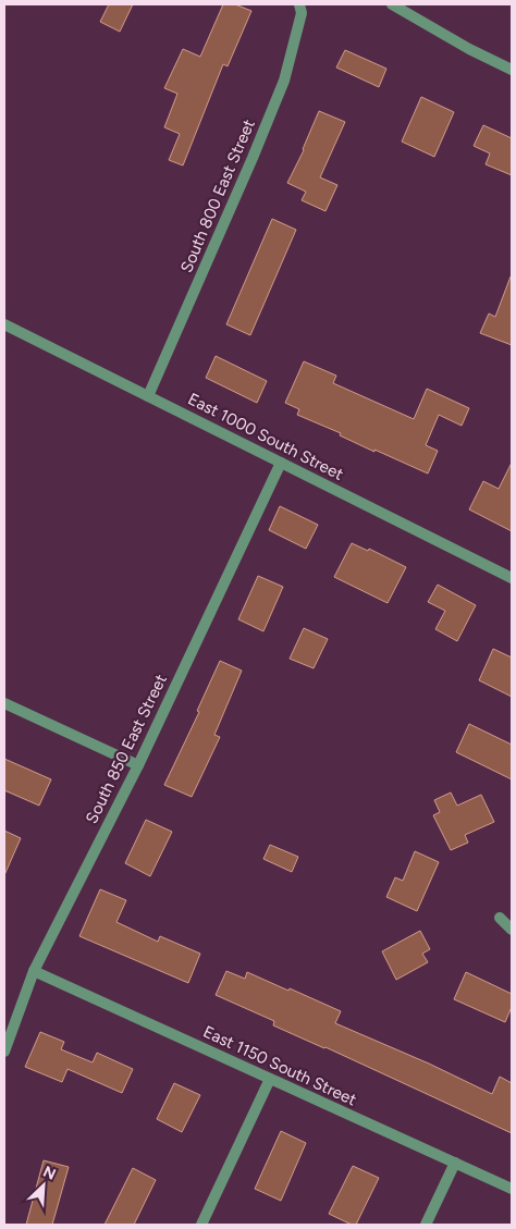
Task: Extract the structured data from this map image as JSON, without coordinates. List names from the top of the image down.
{
  "streets": {
    "street": [
      "South 800 East Street",
      "East 1000 South Street",
      "South 850 East Street",
      "East 1150 South Street"
    ]
  },
  "crossings": [
    ["South 800 East Street", "East 1000 South Street"],
    ["East 1000 South Street", "South 850 East Street"],
    ["South 850 East Street", "East 1150 South Street"]
  ],
  "north": "top right"
}
